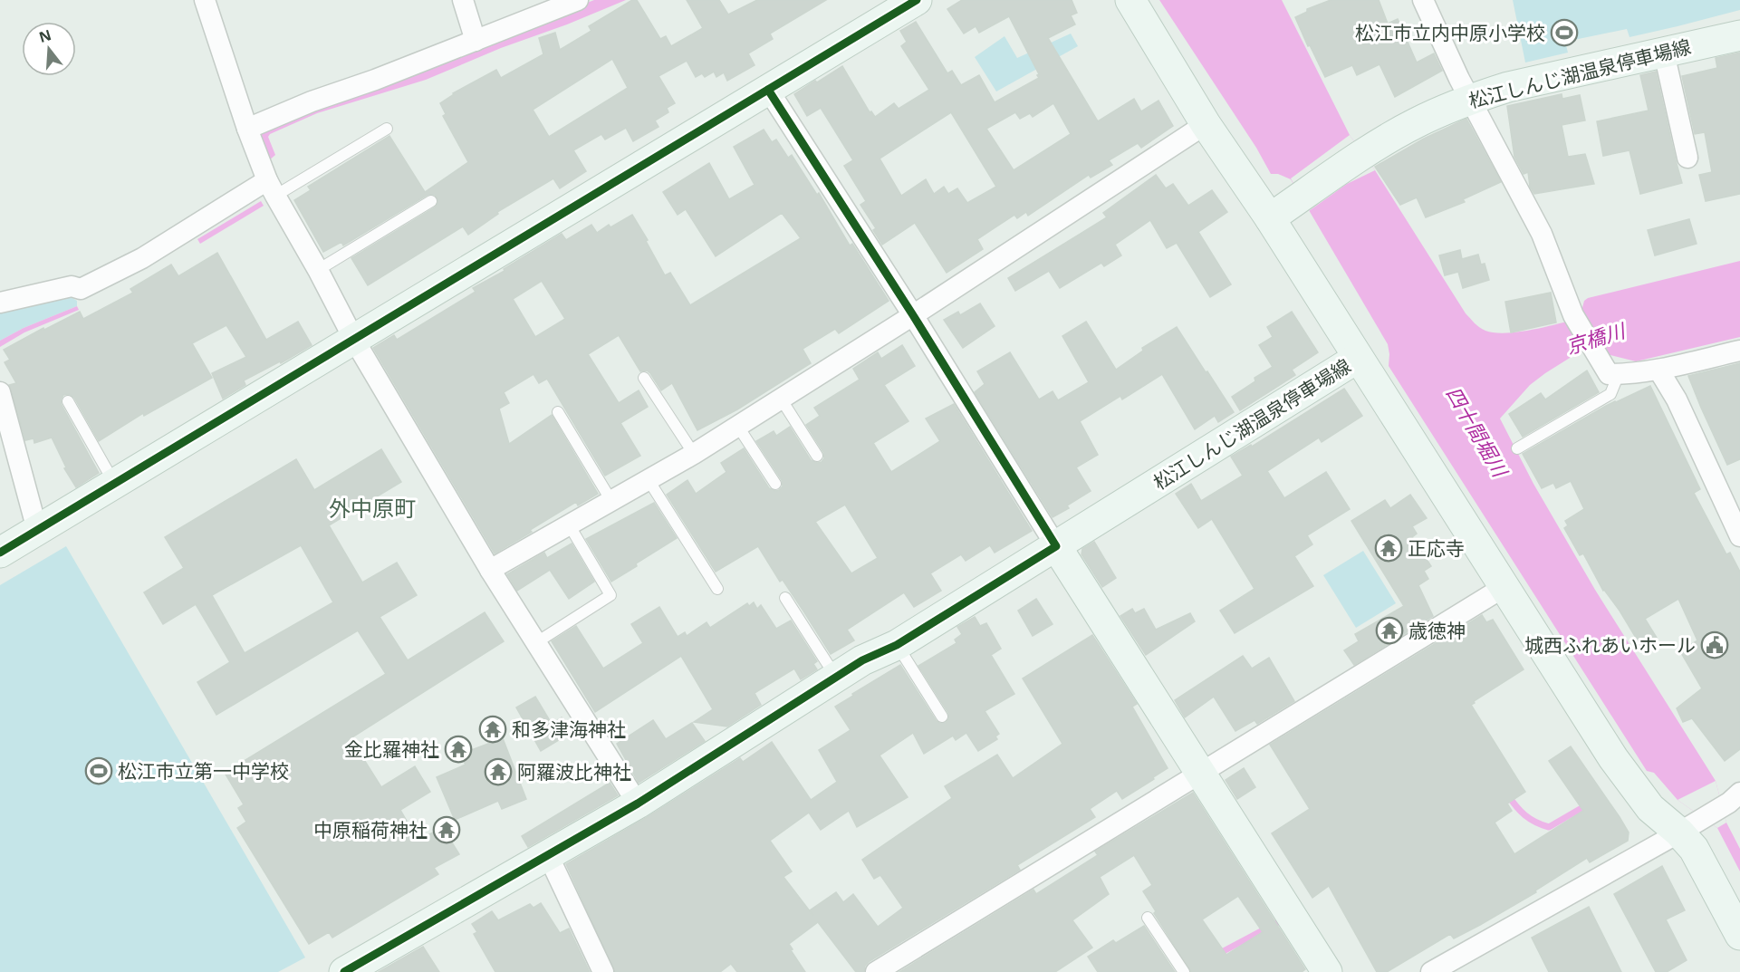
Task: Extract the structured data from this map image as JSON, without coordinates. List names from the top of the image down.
{
  "streets": {
    "street": ["松江しんじ湖温泉停車場線"]
  },
  "districts": ["外中原町"],
  "water": ["京橋川", "四十間堀川"],
  "places": {
    "sports": ["松江市立内中原小学校", "松江市立第一中学校"],
    "temple": [
      "正応寺",
      "歳徳神",
      "和多津海神社",
      "金比羅神社",
      "阿羅波比神社",
      "中原稲荷神社"
    ],
    "public building": ["城西ふれあいホール"]
  },
  "north": "top"
}
